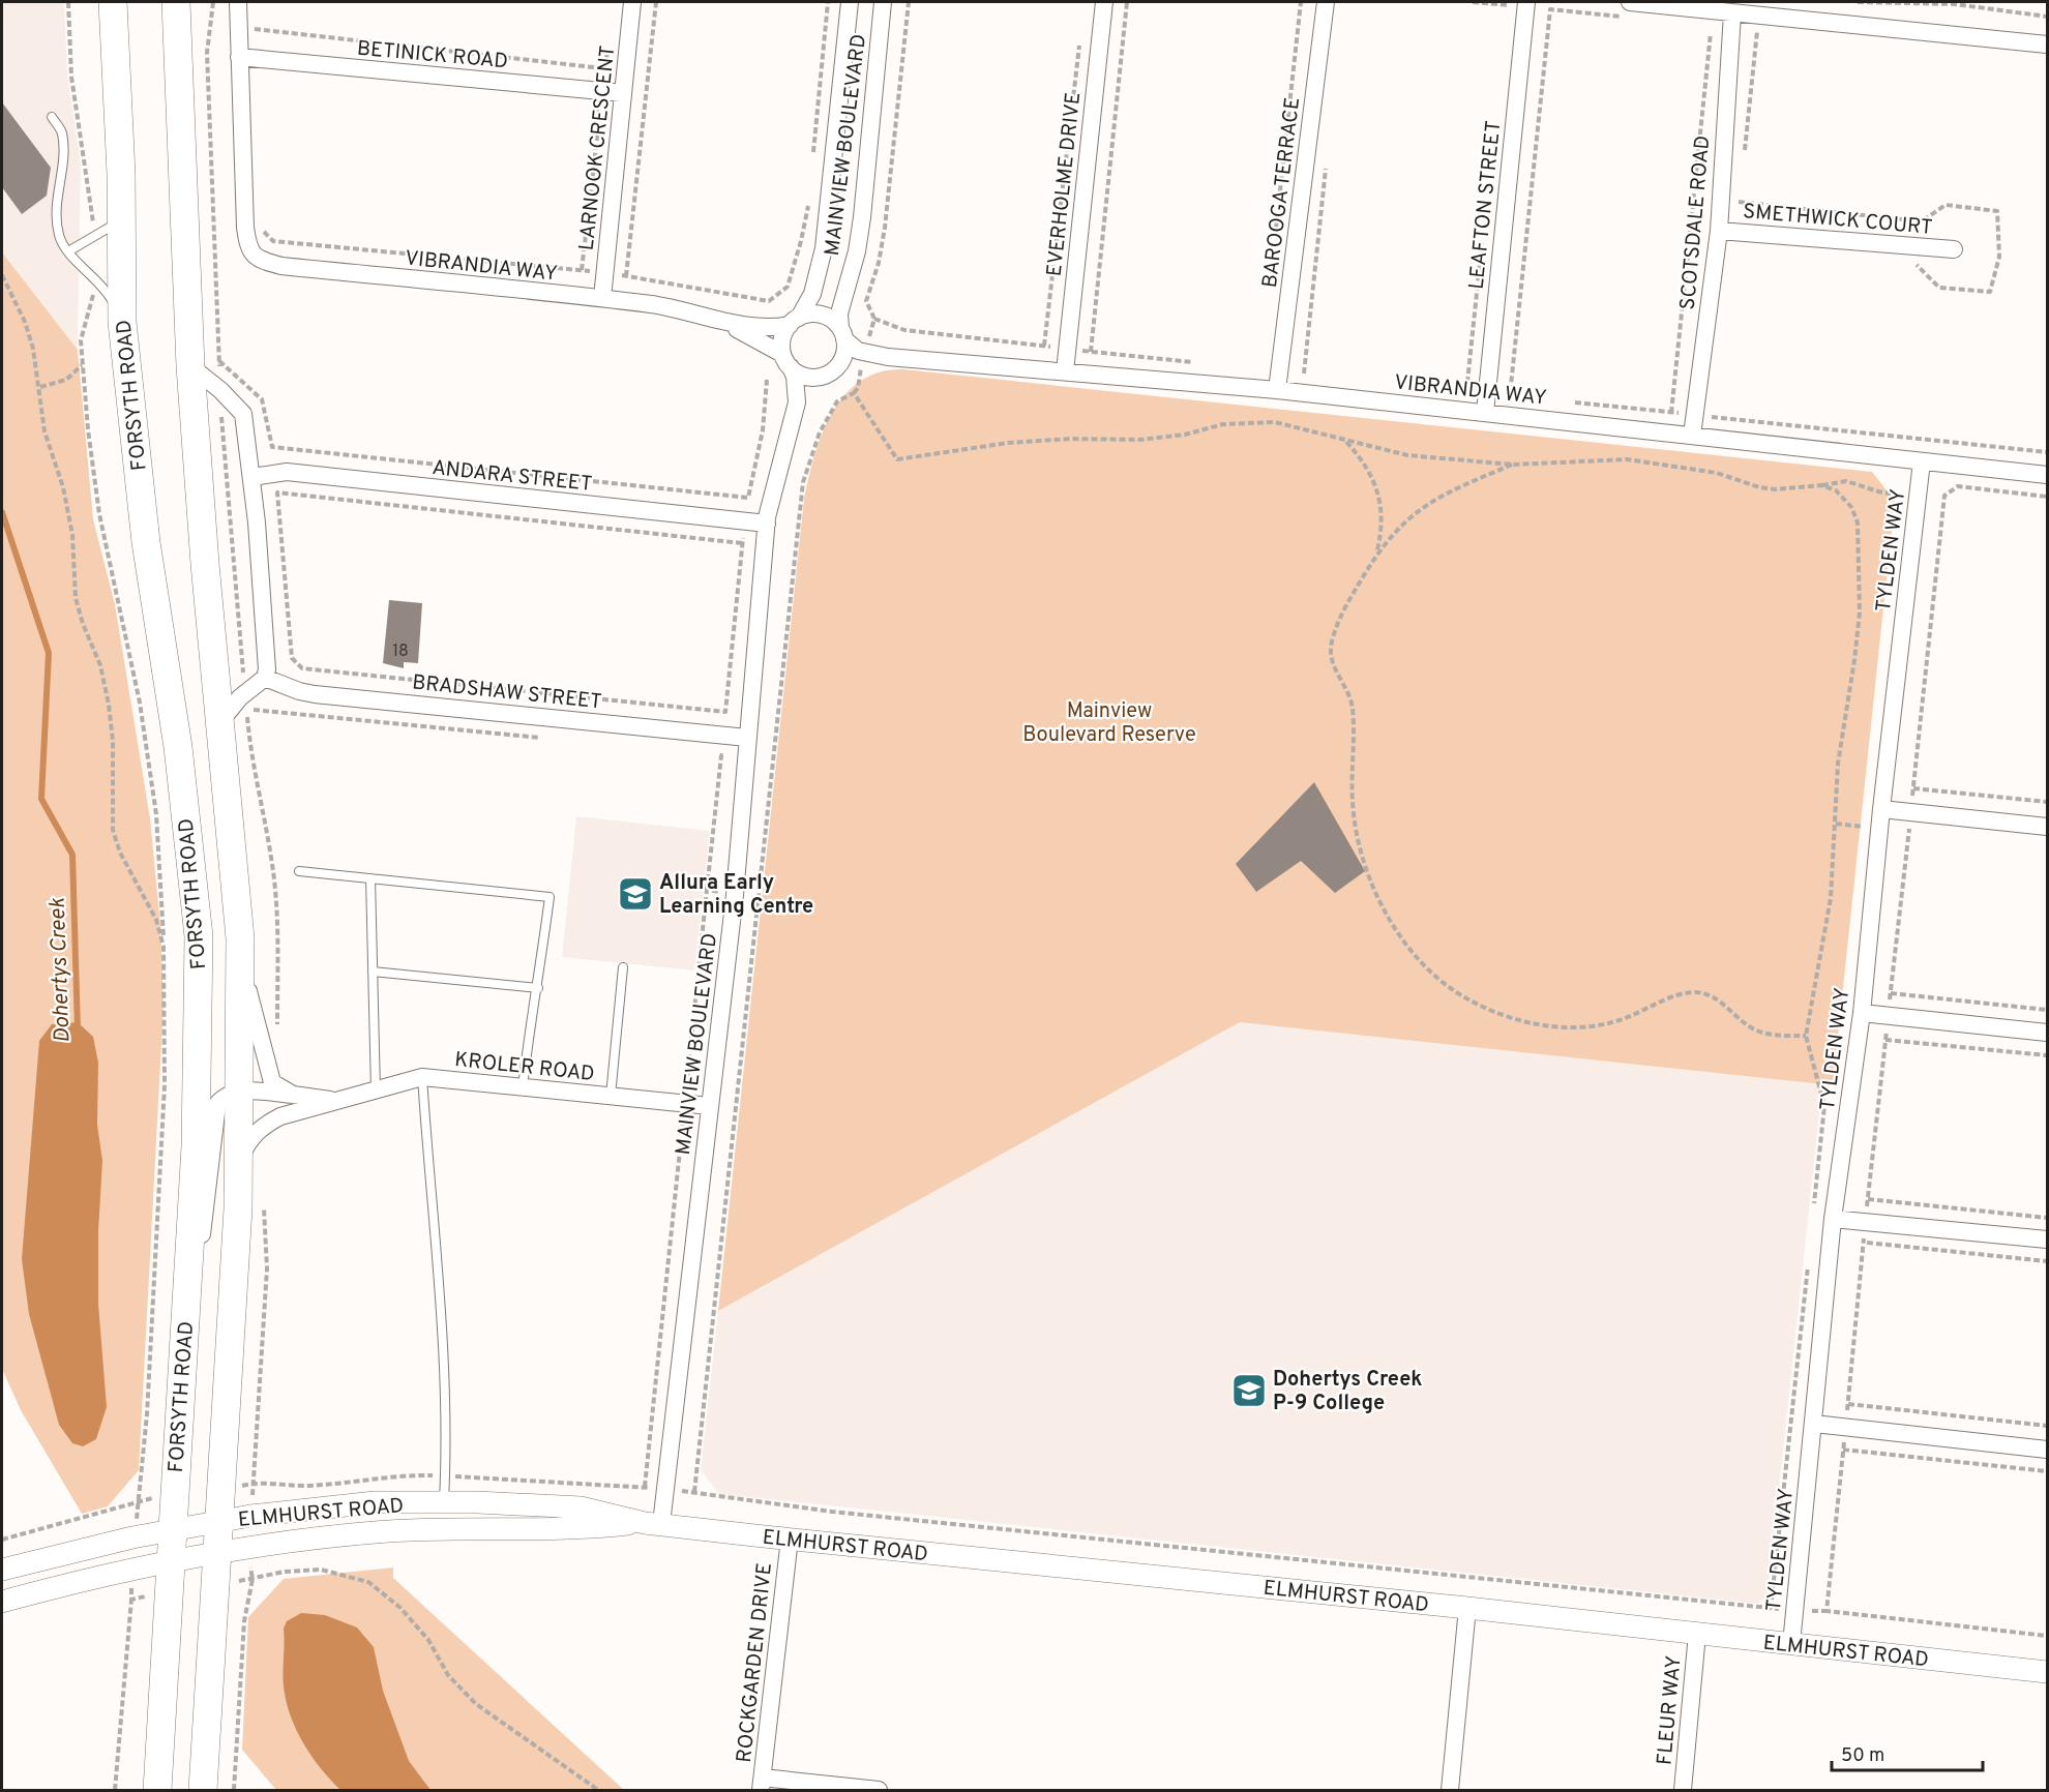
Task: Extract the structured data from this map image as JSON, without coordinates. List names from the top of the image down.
{
  "streets": {
    "highway": ["FORSYTH ROAD"],
    "street": [
      "BETINICK ROAD",
      "MAINVIEW BOULEVARD",
      "LARNOOK CRESCENT",
      "EVERHOLME DRIVE",
      "BAROOGA TERRACE",
      "LEAFTON STREET",
      "SMETHWICK COURT",
      "SCOTSDALE ROAD",
      "VIBRANDIA WAY",
      "ANDARA STREET",
      "TYLDEN WAY",
      "BRADSHAW STREET",
      "KROLER ROAD",
      "ELMHURST ROAD",
      "ROCKGARDEN DRIVE",
      "FLEUR WAY"
    ]
  },
  "crossings": [
    ["BETINICK ROAD", "LARNOOK CRESCENT"],
    ["BETINICK ROAD", "VIBRANDIA WAY"],
    ["MAINVIEW BOULEVARD", "VIBRANDIA WAY"],
    ["MAINVIEW BOULEVARD", "ANDARA STREET"],
    ["MAINVIEW BOULEVARD", "BRADSHAW STREET"],
    ["MAINVIEW BOULEVARD", "KROLER ROAD"],
    ["MAINVIEW BOULEVARD", "ELMHURST ROAD"],
    ["LARNOOK CRESCENT", "VIBRANDIA WAY"],
    ["EVERHOLME DRIVE", "VIBRANDIA WAY"],
    ["BAROOGA TERRACE", "VIBRANDIA WAY"],
    ["LEAFTON STREET", "VIBRANDIA WAY"],
    ["SMETHWICK COURT", "SCOTSDALE ROAD"],
    ["SCOTSDALE ROAD", "VIBRANDIA WAY"],
    ["VIBRANDIA WAY", "TYLDEN WAY"],
    ["FORSYTH ROAD", "KROLER ROAD"],
    ["FORSYTH ROAD", "ELMHURST ROAD"],
    ["TYLDEN WAY", "ELMHURST ROAD"],
    ["ELMHURST ROAD", "ROCKGARDEN DRIVE"],
    ["ELMHURST ROAD", "FLEUR WAY"]
  ],
  "water": ["Dohertys Creek"],
  "parks": ["Mainview Boulevard Reserve"],
  "places": {
    "school or university": ["Allura Early Learning Centre", "Dohertys Creek P-9 College"]
  },
  "house_numbers": ["18"],
  "scale_bar": "50 m"
}
